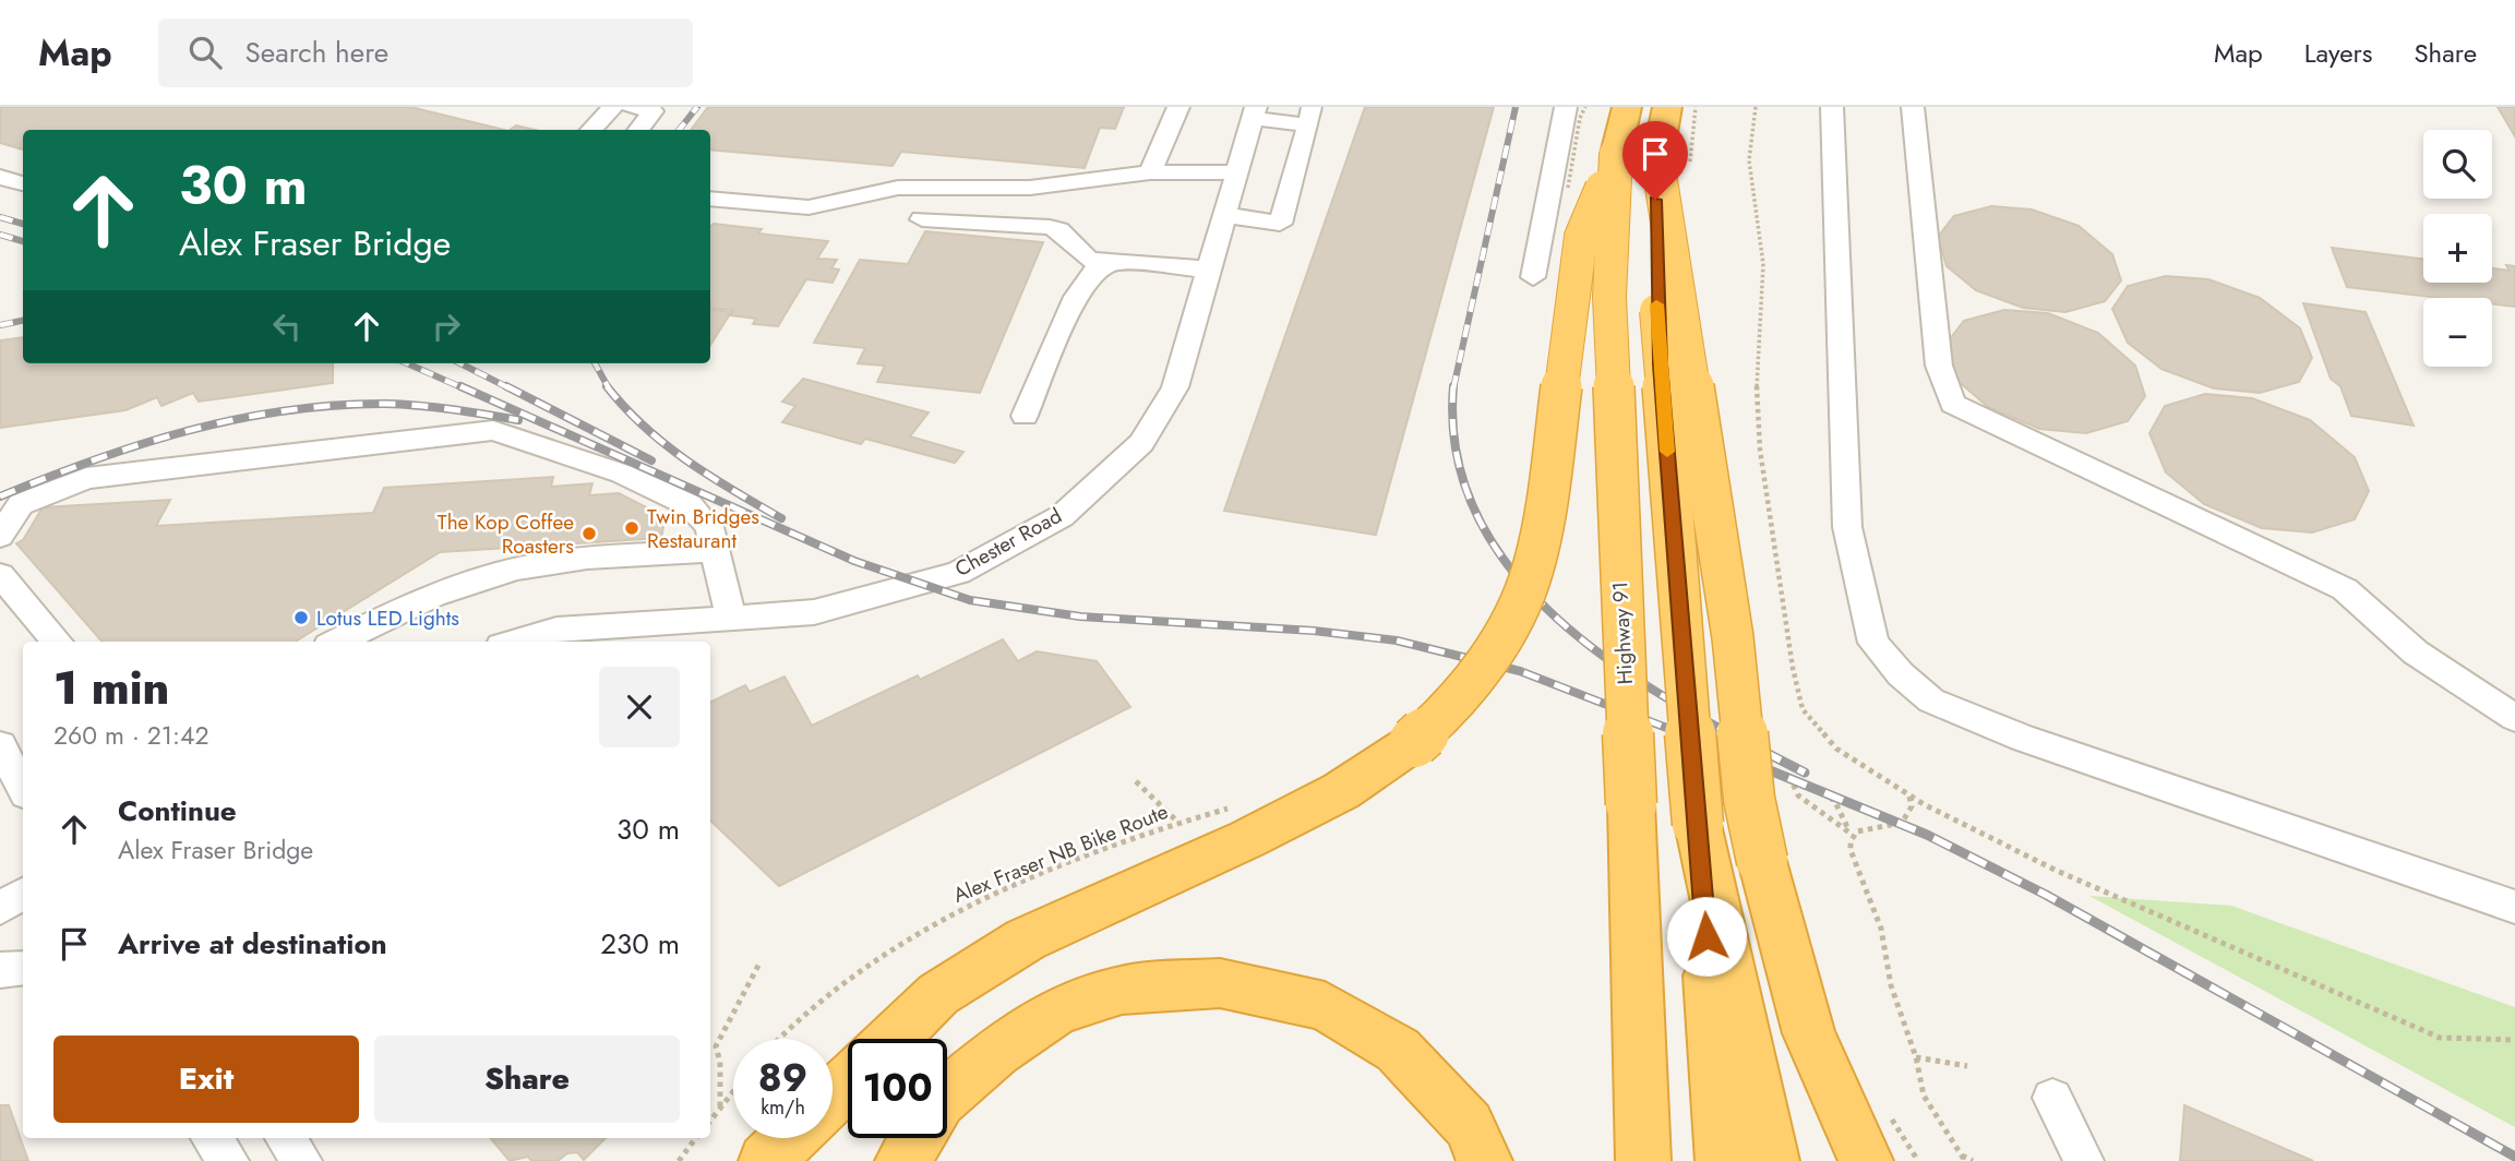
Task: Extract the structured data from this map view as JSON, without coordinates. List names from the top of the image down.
{
  "streets": {
    "highway": ["Highway 91"],
    "street": ["Chester Road"],
    "path": ["Alex Fraser NB Bike Route"]
  },
  "places": ["Twin Bridges Restaurant", "The Kop Coffee Roasters", "Lotus LED Lights"],
  "page": {
    "header": "Map",
    "search": "Search here",
    "nav": ["Map", "Layers", "Share"],
    "map_buttons": ["+", "−"],
    "turn": ["30 m", "Alex Fraser Bridge"],
    "heading": ["1 min", "260 m · 21:42"],
    "list": [
      {
        "name": "Continue",
        "note": "Alex Fraser Bridge",
        "value": "30 m"
      },
      {
        "name": "Arrive at destination",
        "value": "230 m"
      }
    ],
    "buttons": ["Exit", "Share"],
    "speed": "89 km/h",
    "limit": "100"
  }
}
